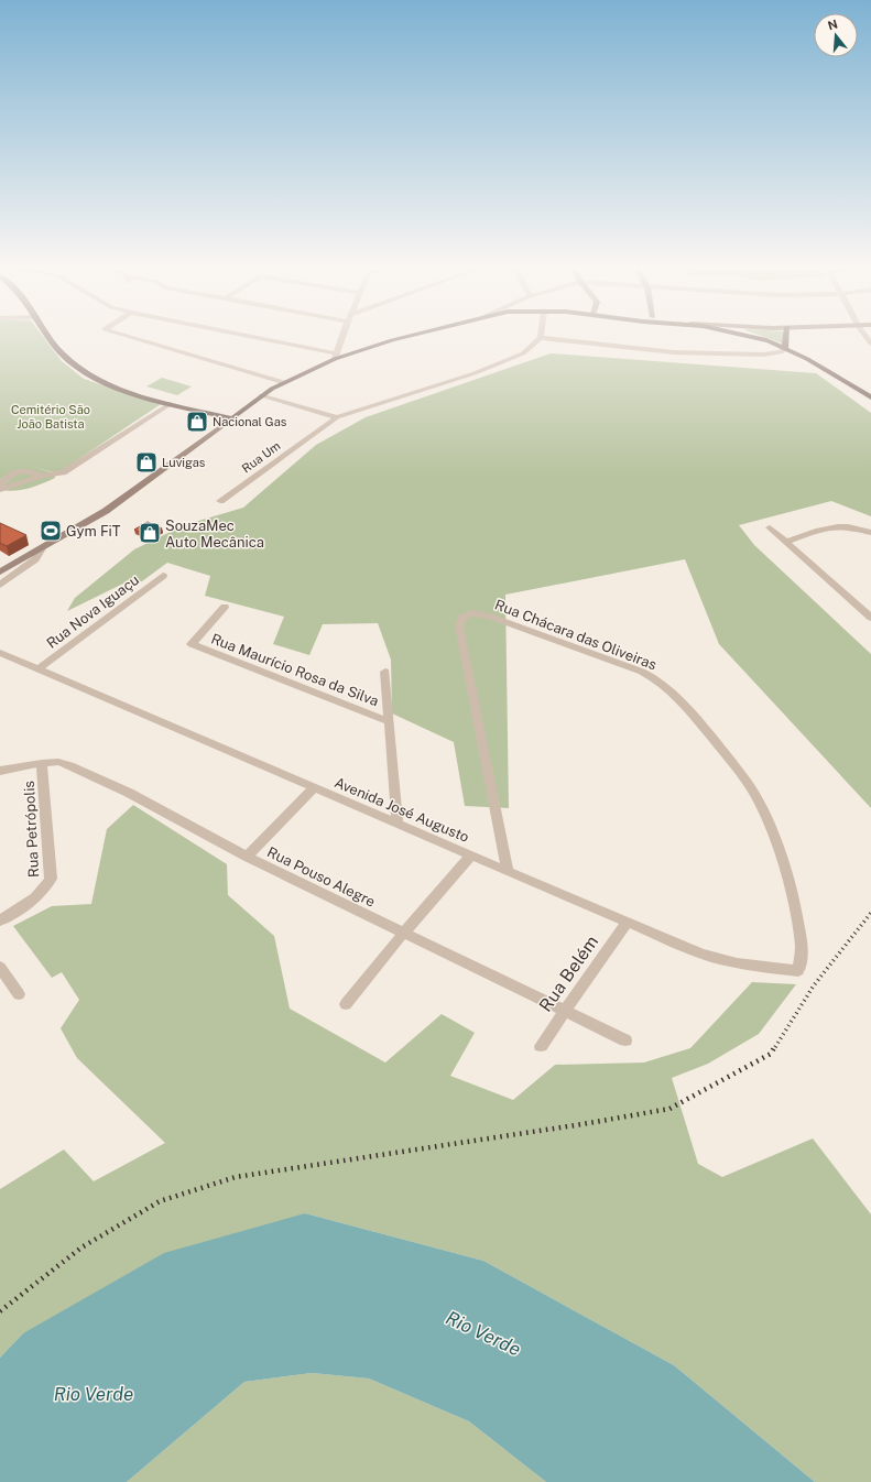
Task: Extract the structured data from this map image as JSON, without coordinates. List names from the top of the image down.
{
  "streets": {
    "street": [
      "Rua Um",
      "Rua Nova Iguaçu",
      "Rua Chácara das Oliveiras",
      "Rua Maurício Rosa da Silva",
      "Avenida José Augusto",
      "Rua Petrópolis",
      "Rua Pouso Alegre",
      "Rua Belém"
    ]
  },
  "crossings": [
    ["Rua Nova Iguaçu", "Avenida José Augusto"],
    ["Rua Chácara das Oliveiras", "Avenida José Augusto"],
    ["Rua Maurício Rosa da Silva", "Avenida José Augusto"],
    ["Avenida José Augusto", "Rua Belém"],
    ["Rua Petrópolis", "Rua Pouso Alegre"],
    ["Rua Pouso Alegre", "Rua Belém"]
  ],
  "water": ["Rio Verde"],
  "parks": ["Cemitério São João Batista"],
  "places": {
    "shop": ["Nacional Gas", "Luvigas", "SouzaMec Auto Mecânica"],
    "sports": ["Gym FiT"]
  },
  "north": "top"
}
